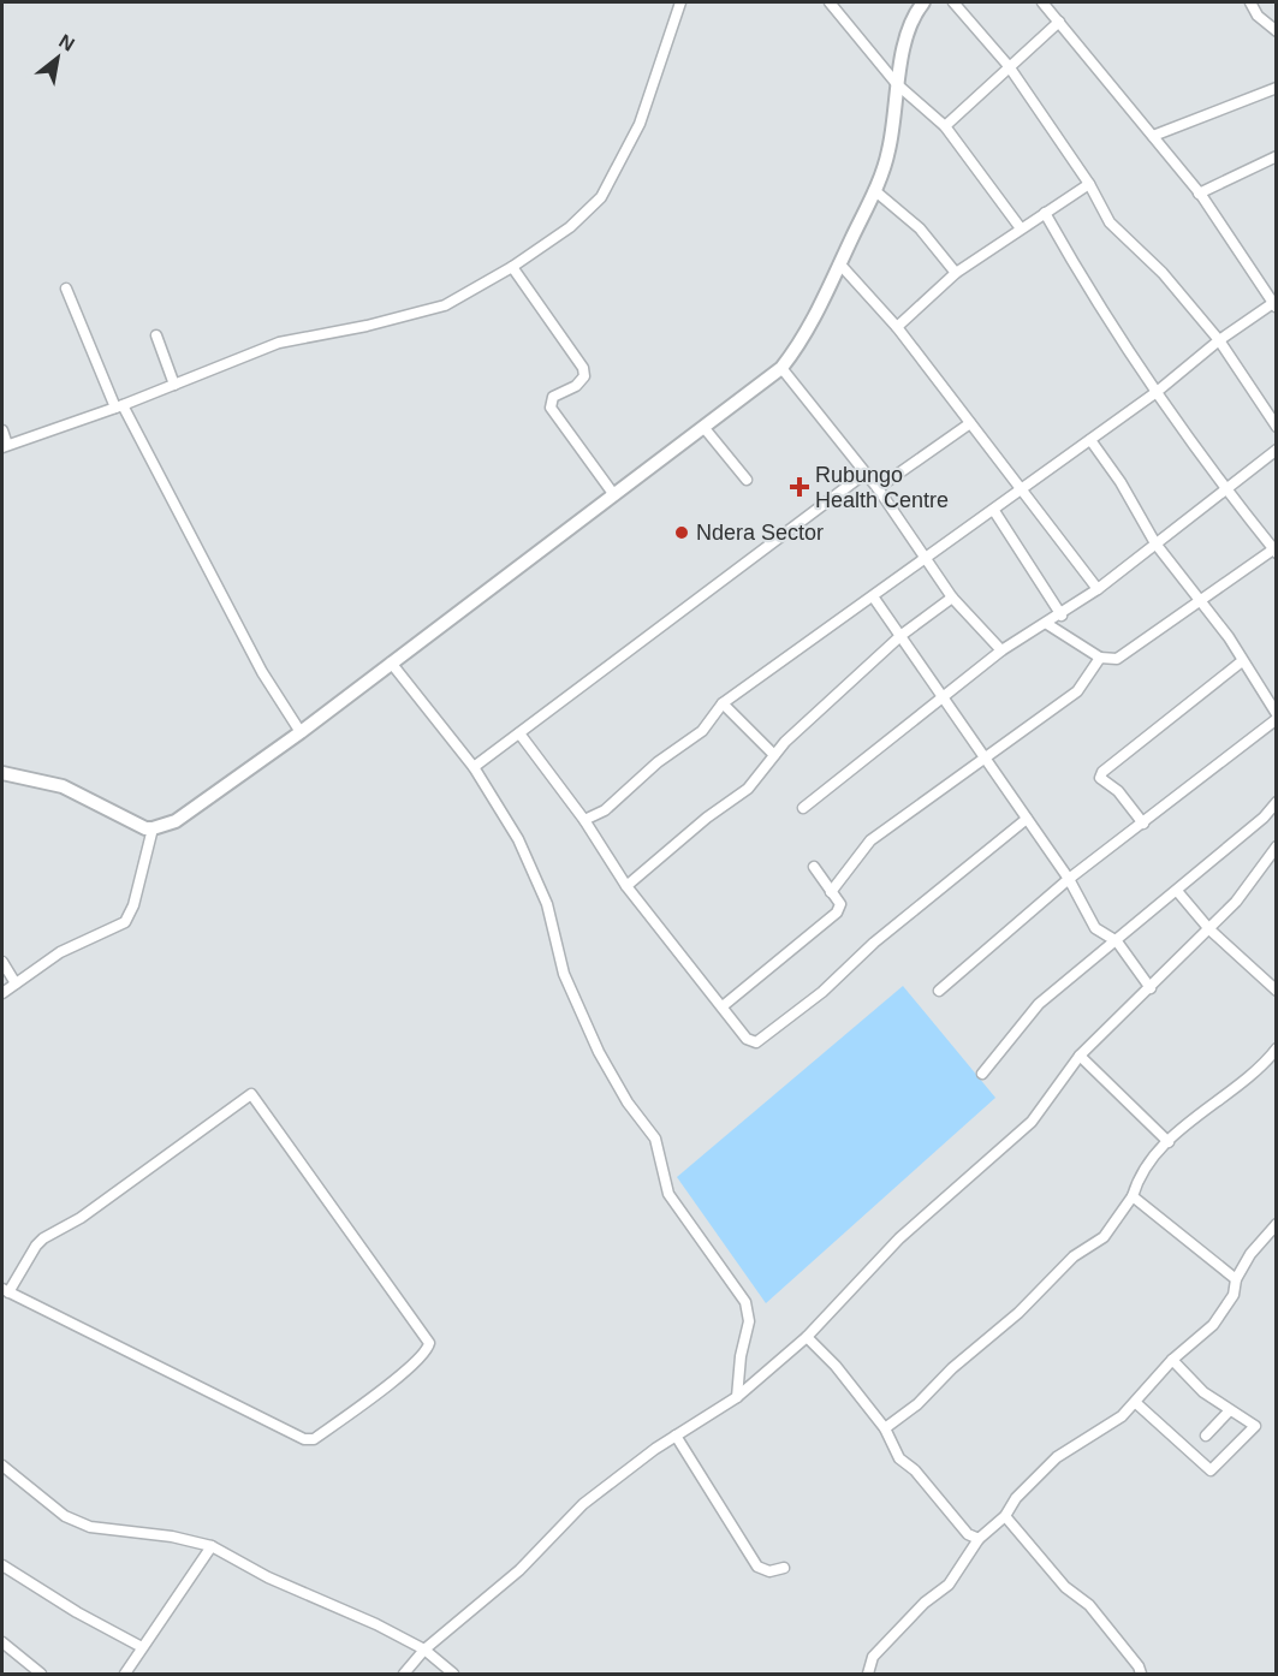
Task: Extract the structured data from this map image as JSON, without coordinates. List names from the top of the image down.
{
  "places": {
    "health": ["Rubungo Health Centre"],
    "other": ["Ndera Sector"]
  },
  "north": "top right"
}
